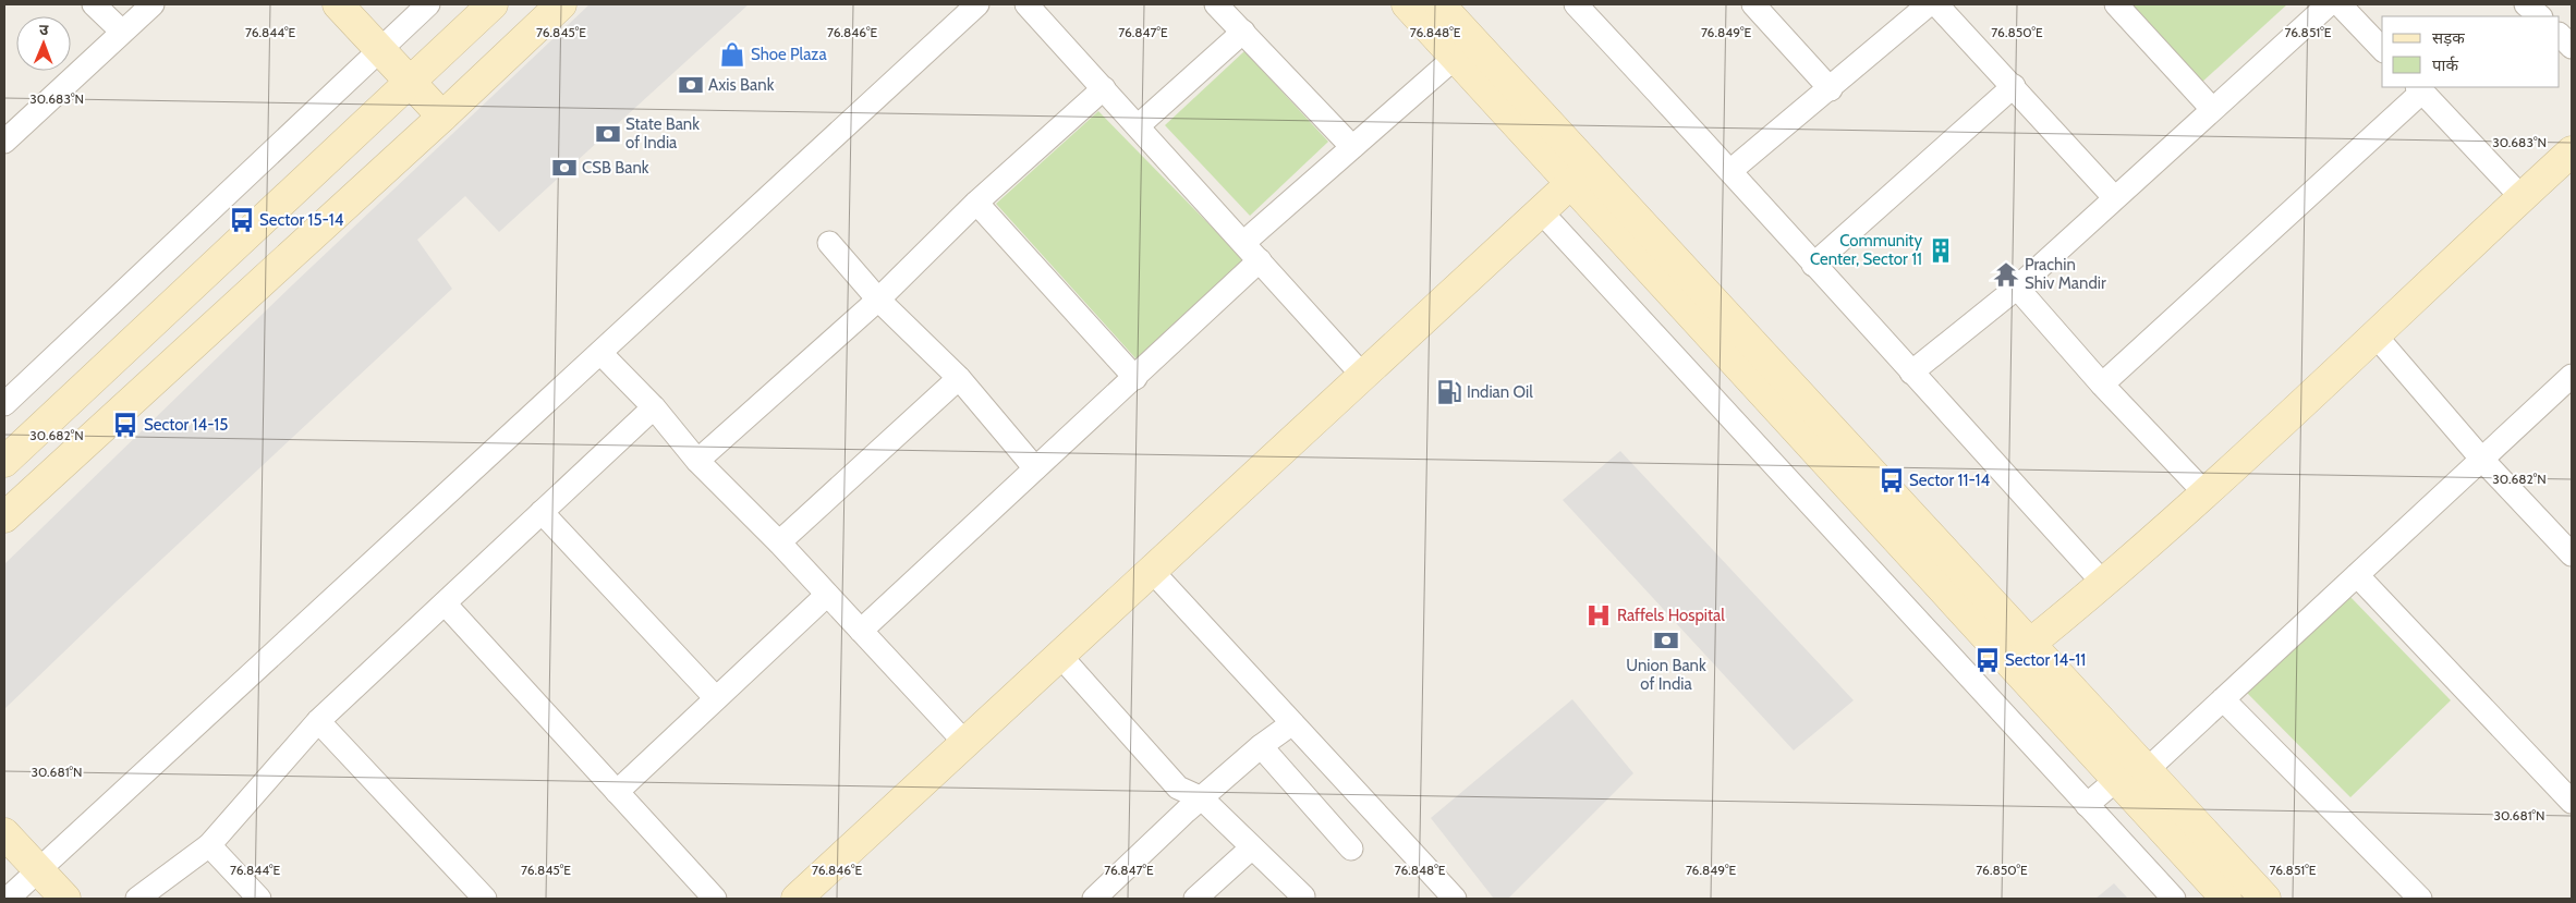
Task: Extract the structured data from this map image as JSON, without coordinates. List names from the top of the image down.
{
  "places": {
    "shop": ["Shoe Plaza"],
    "bank": [
      "Axis Bank",
      "State Bank of India",
      "CSB Bank",
      "Union Bank of India"
    ],
    "bus stop": [
      "Sector 15-14",
      "Sector 14-15",
      "Sector 11-14",
      "Sector 14-11"
    ],
    "building": ["Community Center, Sector 11"],
    "temple": ["Prachin Shiv Mandir"],
    "fuel station": ["Indian Oil"],
    "hospital": ["Raffels Hospital"]
  },
  "legend": ["सड़क", "पार्क"],
  "north": "top",
  "coordinates": [
    "76.844°E",
    "76.845°E",
    "76.846°E",
    "76.847°E",
    "76.848°E",
    "76.849°E",
    "76.850°E",
    "76.851°E",
    "30.683°N",
    "30.682°N",
    "30.681°N"
  ]
}
